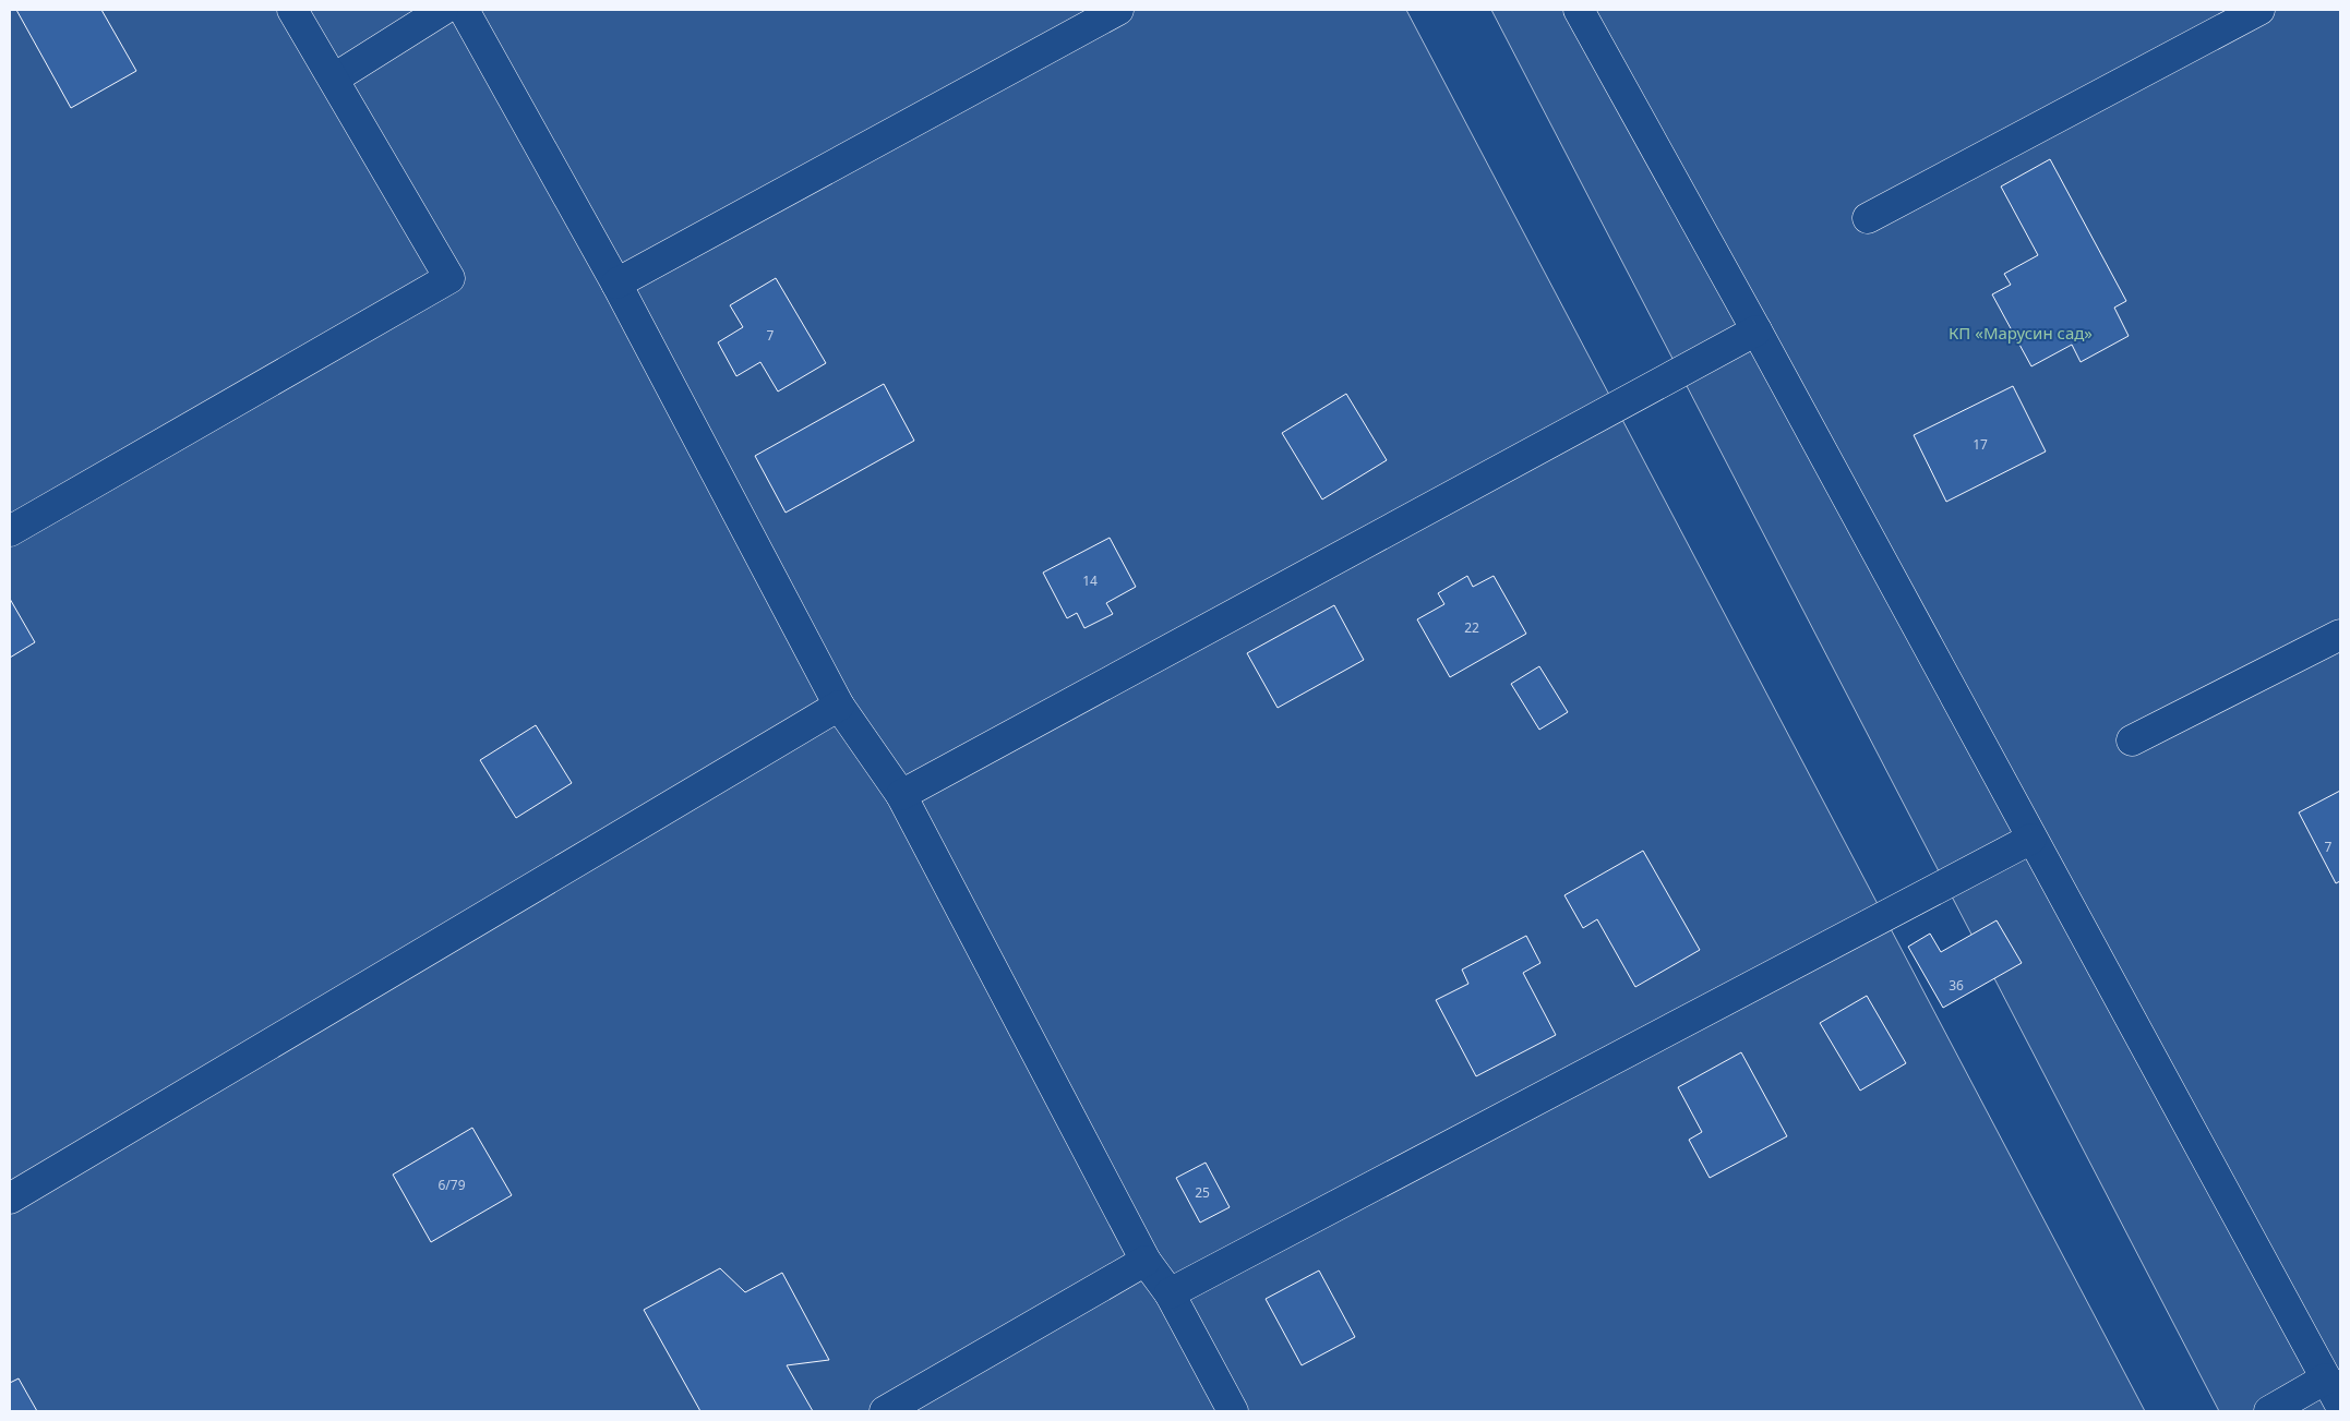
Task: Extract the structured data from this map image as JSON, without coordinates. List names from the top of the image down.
{
  "parks": ["КП «Марусин сад»"],
  "house_numbers": [
    "7",
    "17",
    "14",
    "22",
    "7",
    "36",
    "6/79",
    "25"
  ]
}
